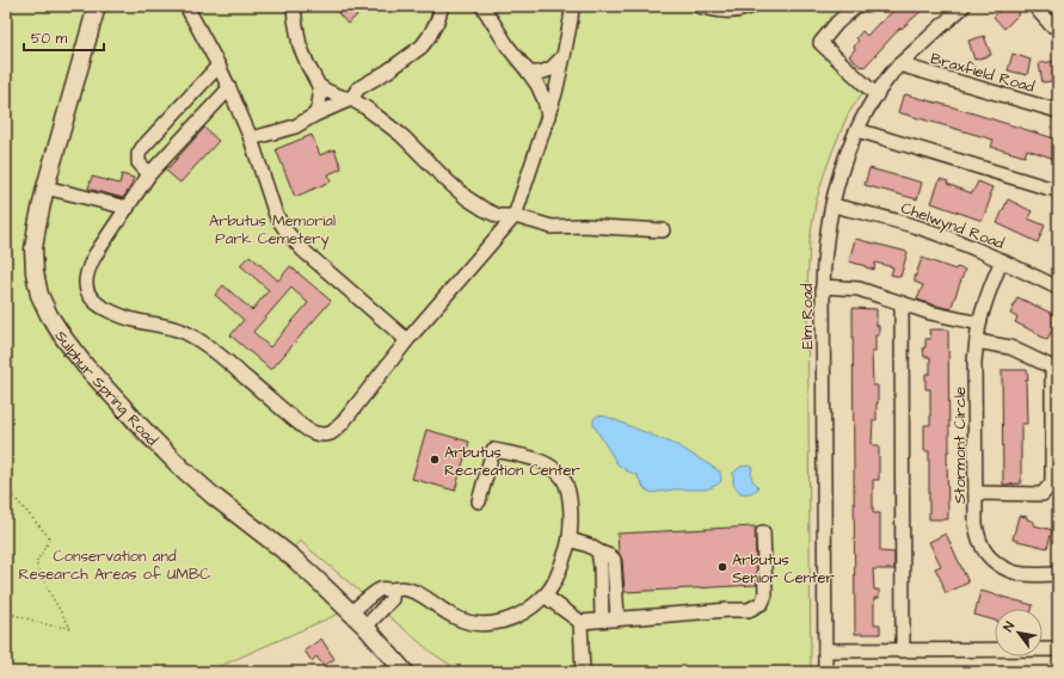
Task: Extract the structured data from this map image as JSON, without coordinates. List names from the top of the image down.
{
  "streets": {
    "main road": ["Sulphur Spring Road"],
    "street": [
      "Braxfield Road",
      "Chelwynd Road",
      "Elm Road",
      "Stormont Circle"
    ]
  },
  "crossings": [
    ["Braxfield Road", "Elm Road"],
    ["Chelwynd Road", "Elm Road"],
    ["Chelwynd Road", "Stormont Circle"]
  ],
  "parks": ["Arbutus Memorial Park Cemetery", "Conservation and Research Areas of UMBC"],
  "places": ["Arbutus Recreation Center", "Arbutus Senior Center"],
  "scale_bar": "50 m",
  "north": "top left"
}
